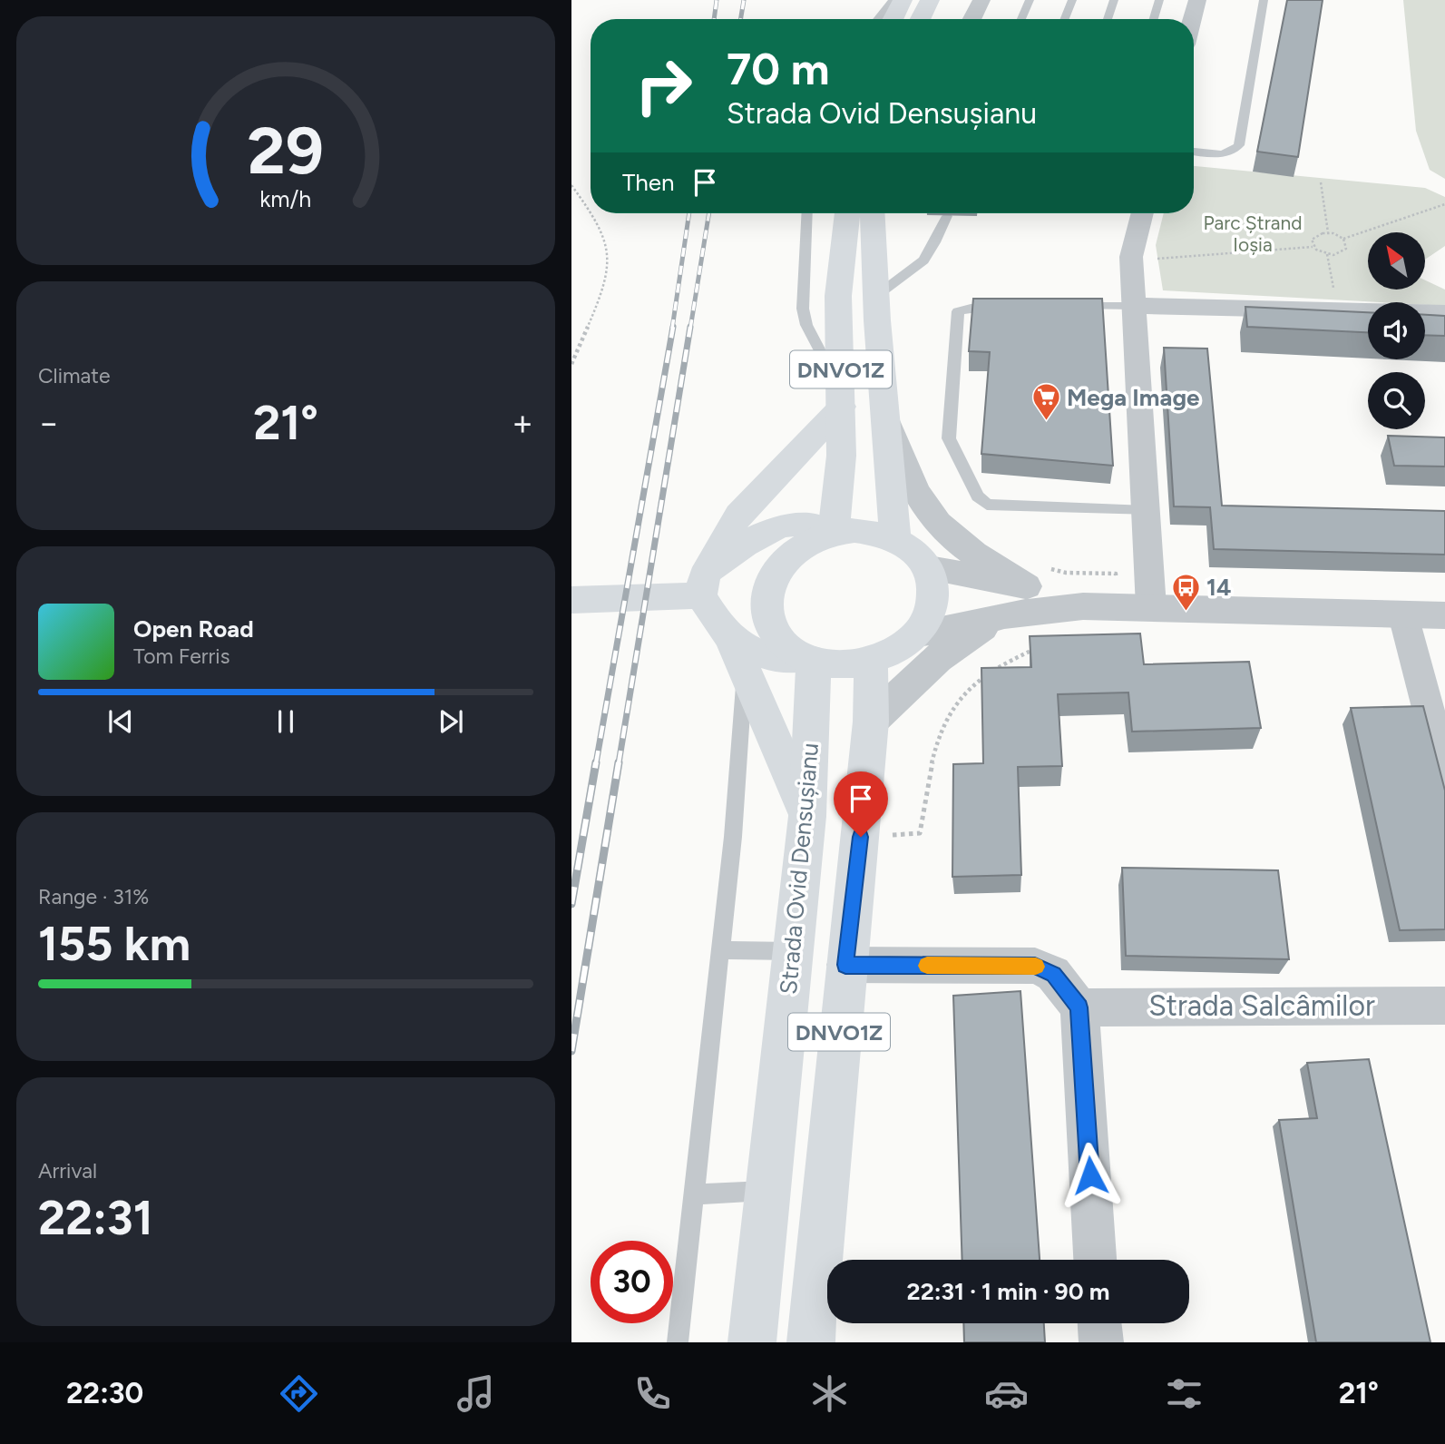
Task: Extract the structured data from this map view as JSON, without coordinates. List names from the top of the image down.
{
  "streets": {
    "main road": ["DNVO1Z", "Strada Ovid Densușianu"],
    "street": ["Strada Salcâmilor"]
  },
  "crossings": [
    ["DNVO1Z", "Strada Ovid Densușianu"]
  ],
  "parks": ["Parc Ștrand Ioșia"],
  "places": {
    "supermarket": ["Mega Image"],
    "bus stop": ["14"]
  },
  "north": "top left",
  "page": {
    "turn": ["70 m", "Strada Ovid Densușianu"],
    "then": "Then",
    "tile": [
      "Climate",
      ["Range · 31%", "155 km"],
      ["Arrival", "22:31"]
    ],
    "heat": ["−", "21°", "+"],
    "song": ["Open Road", "Tom Ferris"],
    "limit": "30",
    "trip": "22:31 · 1 min · 90 m",
    "tabs": ["22:30", "21°"],
    "gauge": ["29", "km/h"]
  }
}
